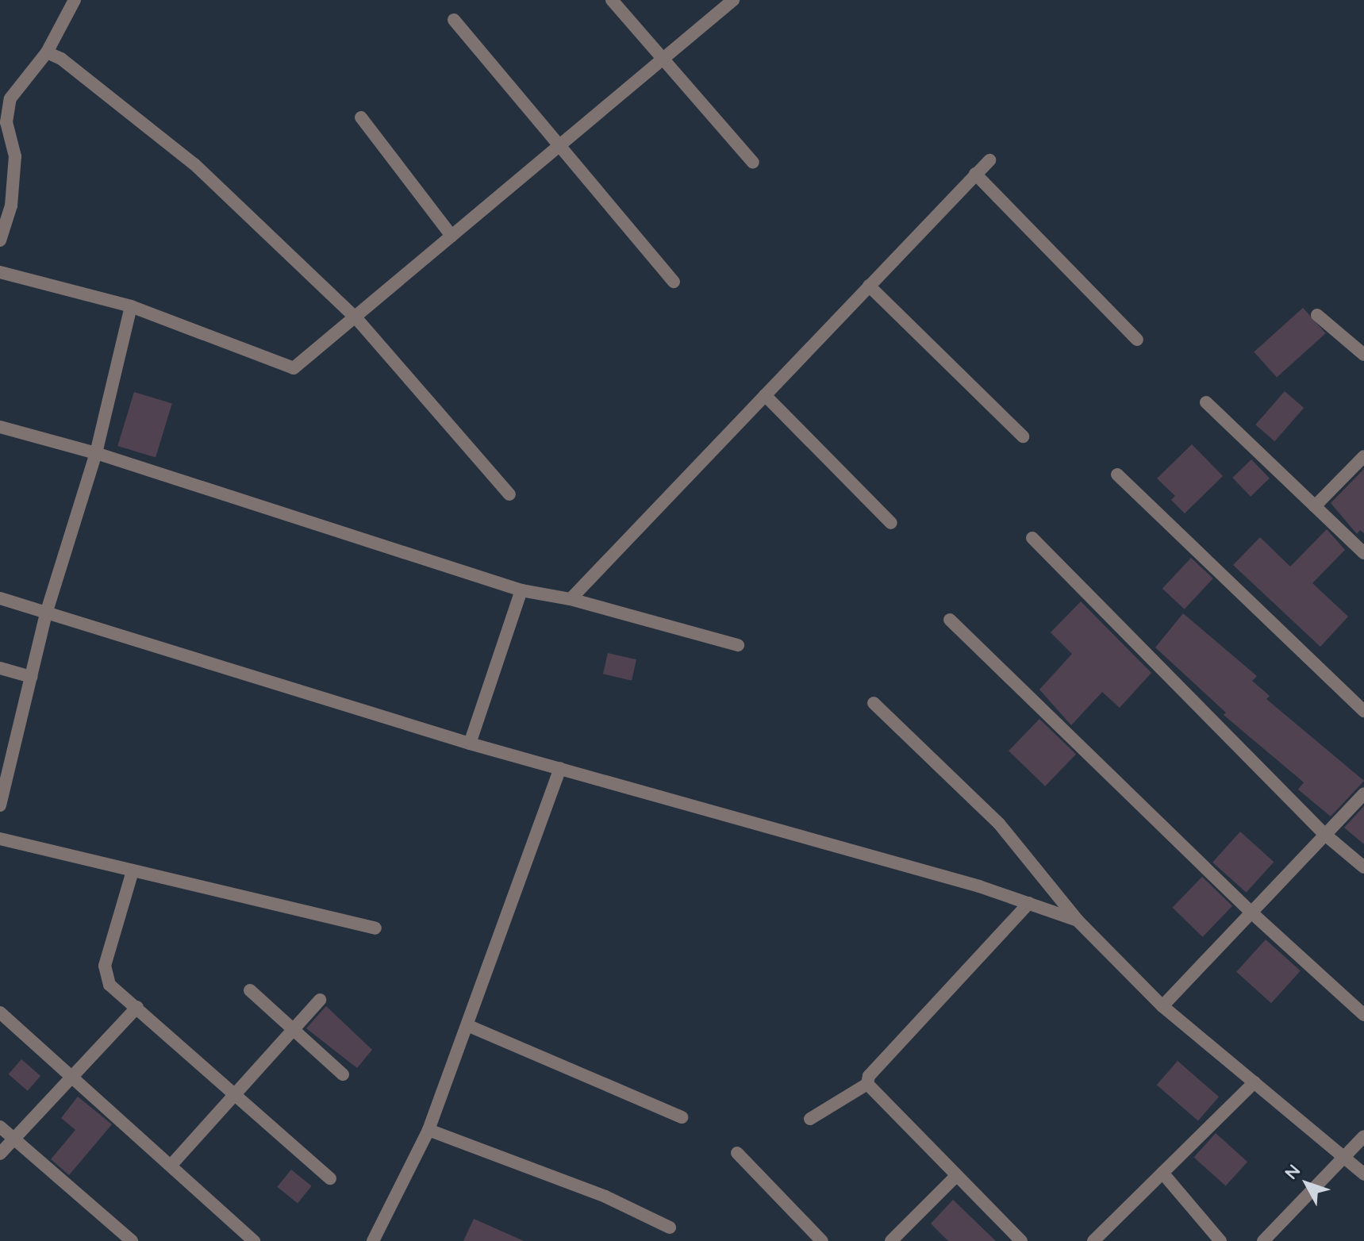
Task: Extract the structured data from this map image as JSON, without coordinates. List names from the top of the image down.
{
  "north": "top left"
}
